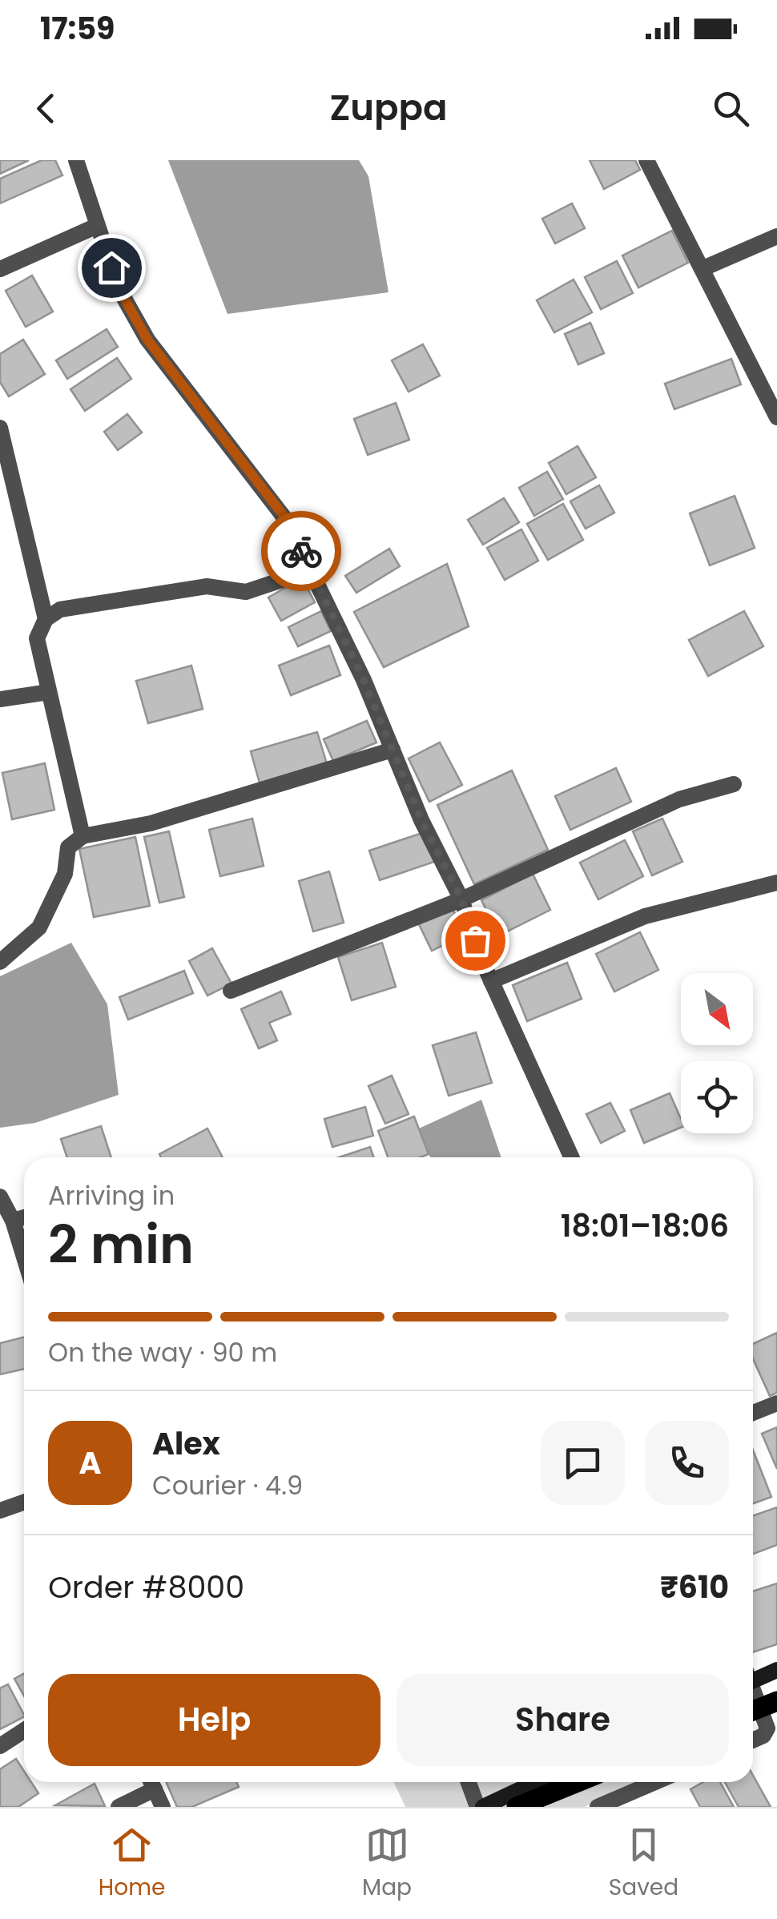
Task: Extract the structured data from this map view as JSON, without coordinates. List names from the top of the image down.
{
  "north": "bottom right",
  "page": {
    "status": "17:59",
    "header": "Zuppa",
    "heading": ["2 min", "Arriving in", "18:01–18:06"],
    "panel": [
      "Alex",
      "Courier · 4.9",
      "Order #8000",
      "₹610"
    ],
    "bar": "On the way · 90 m",
    "round": "A",
    "buttons": ["Help", "Share"],
    "tabs": ["Home", "Map", "Saved"]
  }
}
